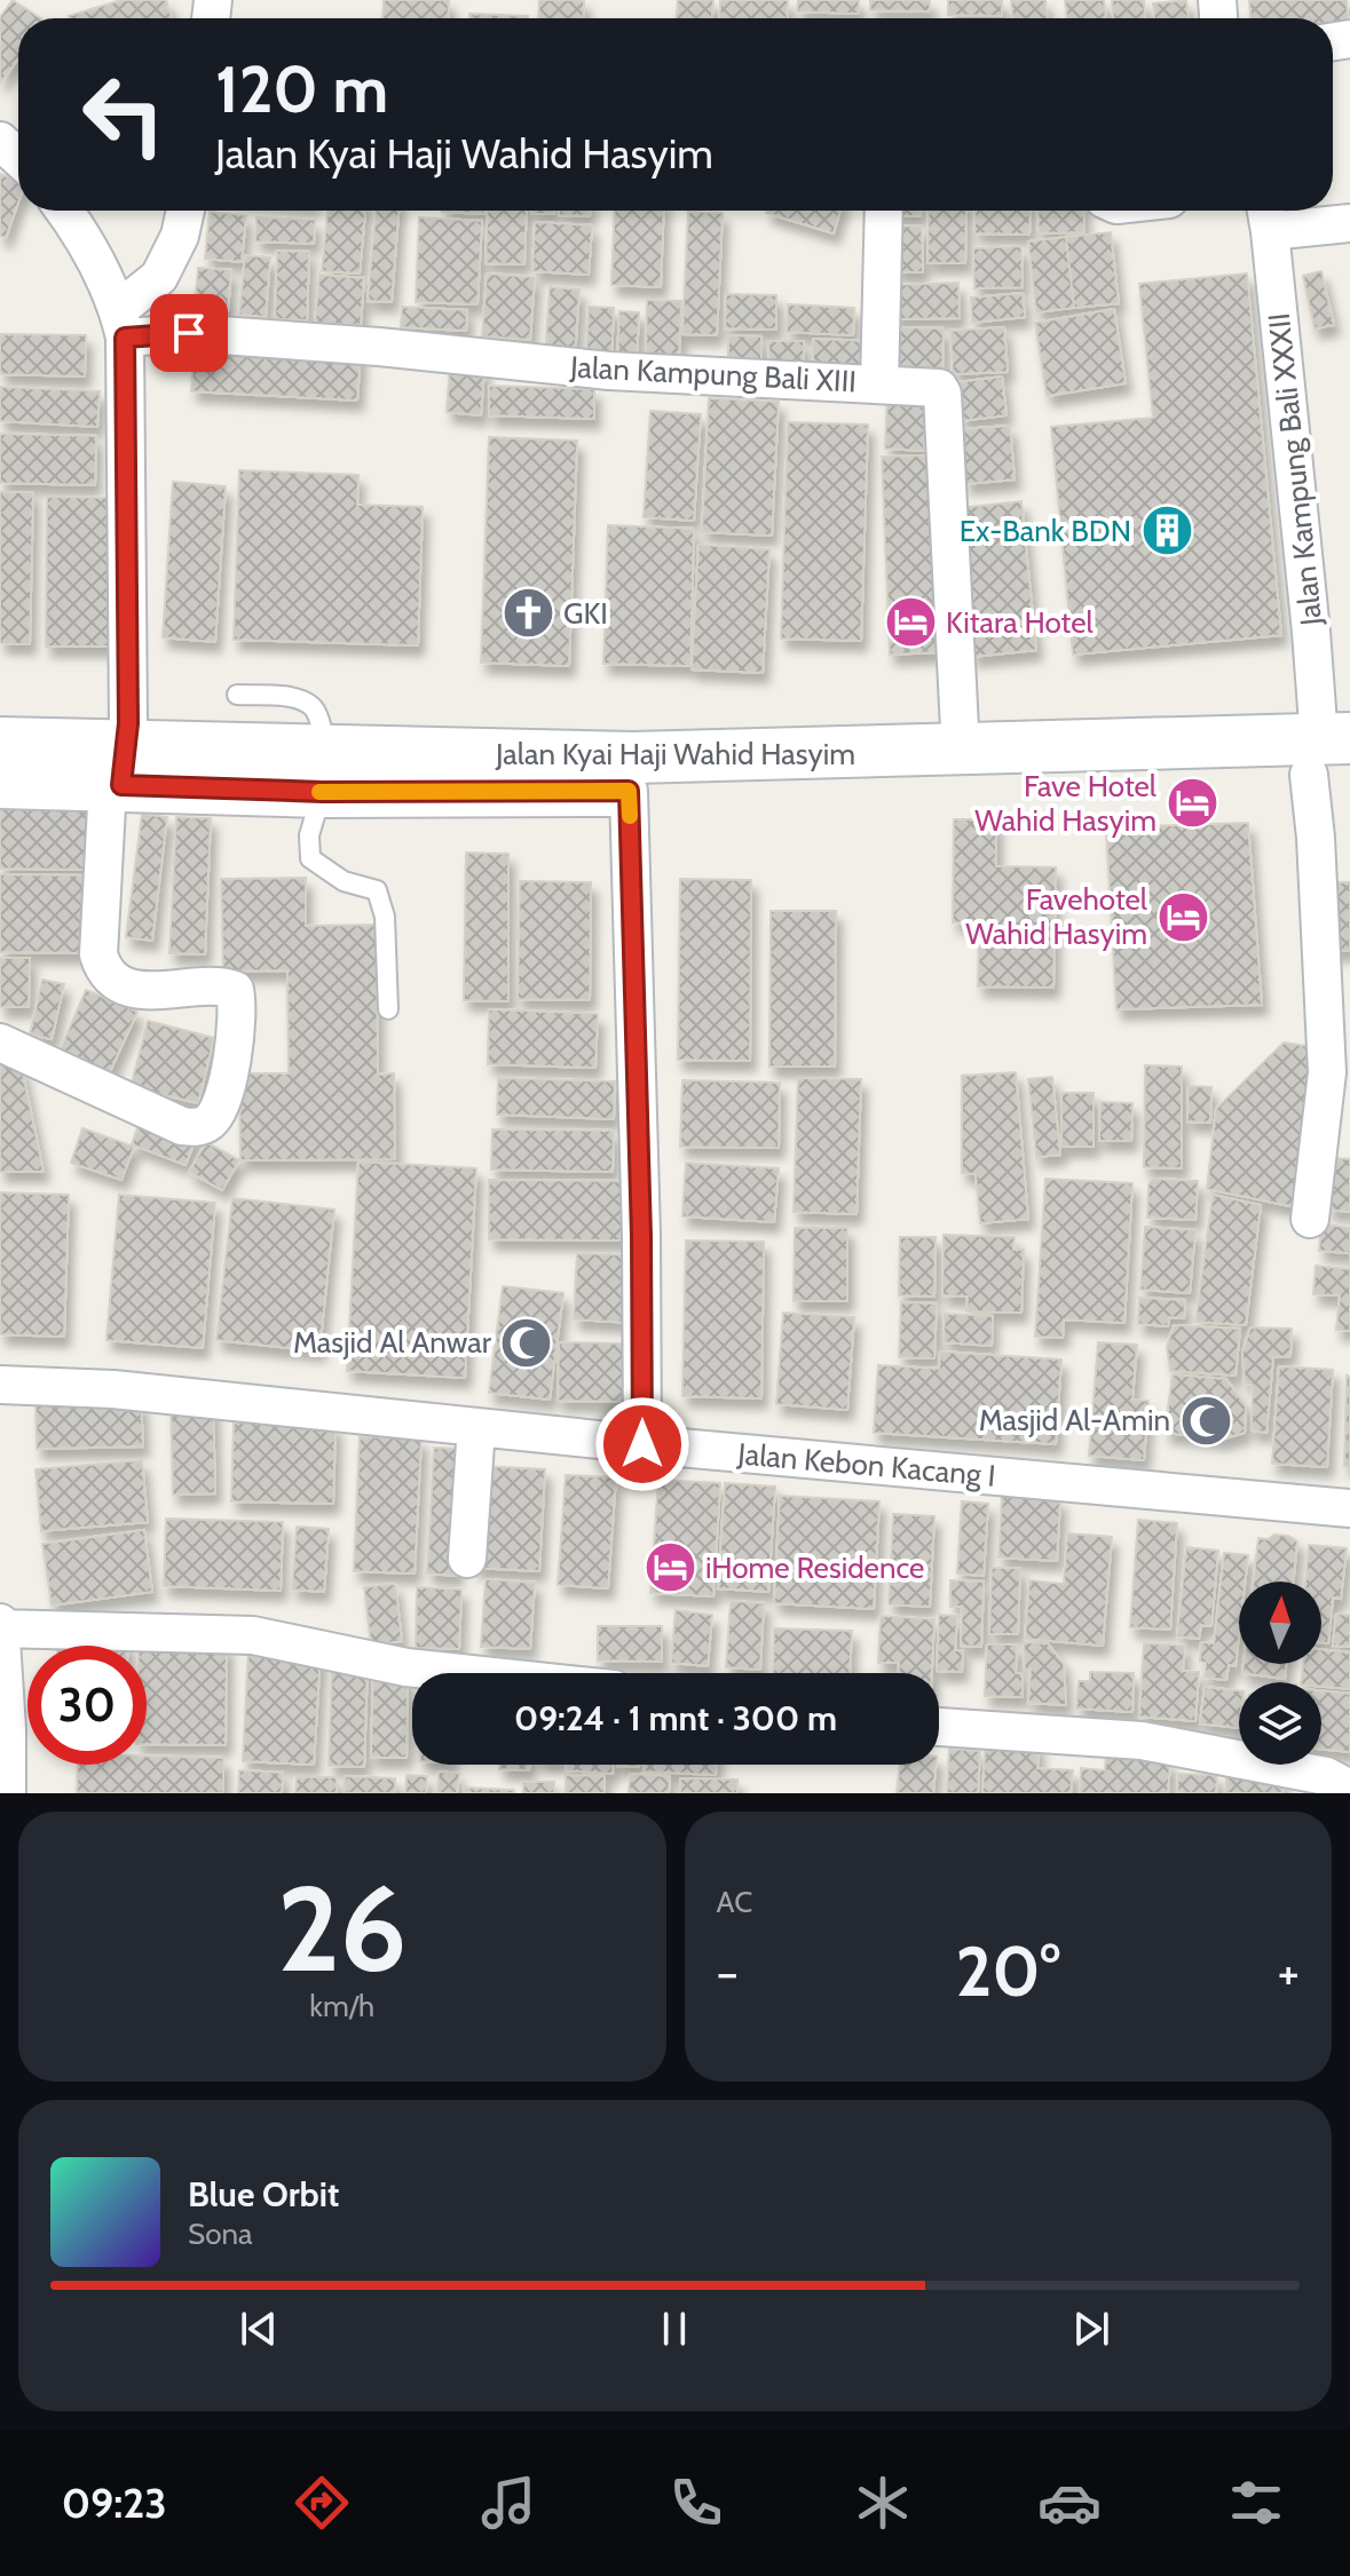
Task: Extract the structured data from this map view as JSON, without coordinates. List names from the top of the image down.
{
  "streets": {
    "main road": ["Jalan Kyai Haji Wahid Hasyim"],
    "street": ["Jalan Kampung Bali XIII", "Jalan Kampung Bali XXXII", "Jalan Kebon Kacang I"]
  },
  "crossings": [
    ["Jalan Kampung Bali XIII", "Jalan Kyai Haji Wahid Hasyim"],
    ["Jalan Kampung Bali XXXII", "Jalan Kyai Haji Wahid Hasyim"]
  ],
  "places": {
    "building": ["Ex-Bank BDN"],
    "church": ["GKI"],
    "hotel": [
      "Kitara Hotel",
      "Fave Hotel Wahid Hasyim",
      "Favehotel Wahid Hasyim",
      "iHome Residence"
    ],
    "mosque": ["Masjid Al Anwar", "Masjid Al-Amin"]
  },
  "north": "top",
  "page": {
    "turn": ["120 m", "Jalan Kyai Haji Wahid Hasyim"],
    "limit": "30",
    "trip": "09:24 · 1 mnt · 300 m",
    "tile": [
      ["26", "km/h"],
      "AC"
    ],
    "heat": ["−", "20°", "+"],
    "song": ["Blue Orbit", "Sona"],
    "tabs": "09:23"
  }
}
